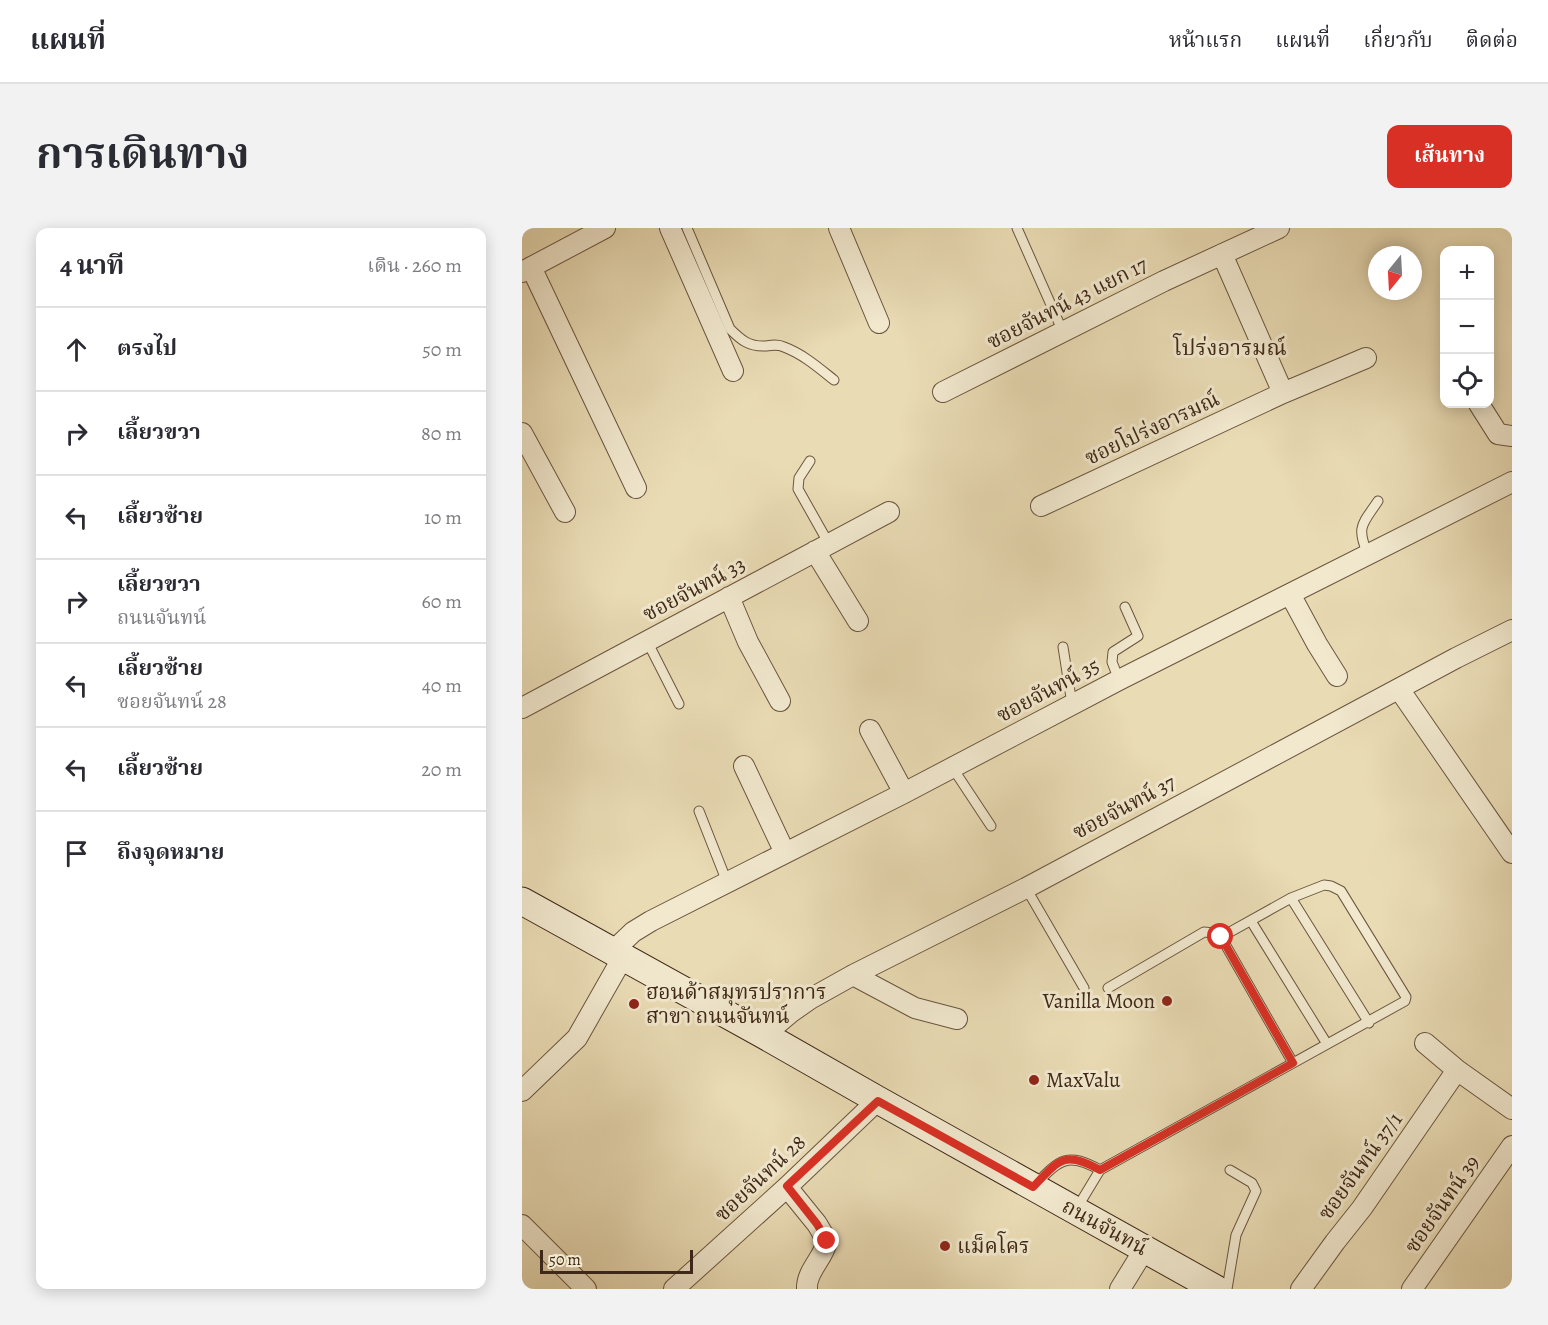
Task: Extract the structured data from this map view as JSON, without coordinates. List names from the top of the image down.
{
  "streets": {
    "main road": ["ถนนจันทน์"],
    "street": [
      "ซอยจันทน์ 43 แยก 17",
      "ซอยโปร่งอารมณ์",
      "ซอยจันทน์ 33",
      "ซอยจันทน์ 35",
      "ซอยจันทน์ 37",
      "ซอยจันทน์ 37/1",
      "ซอยจันทน์ 28",
      "ซอยจันทน์ 39"
    ]
  },
  "crossings": [
    ["ซอยจันทน์ 35", "ถนนจันทน์"],
    ["ซอยจันทน์ 37", "ถนนจันทน์"],
    ["ซอยจันทน์ 28", "ถนนจันทน์"]
  ],
  "districts": ["โปร่งอารมณ์"],
  "places": [
    "Vanilla Moon",
    "ฮอนด้าสมุทรปราการ สาขา ถนนจันทน์",
    "MaxValu",
    "แม็คโคร"
  ],
  "scale_bar": "50 m",
  "north": "bottom",
  "page": {
    "header": "แผนที่",
    "nav": [
      "หน้าแรก",
      "แผนที่",
      "เกี่ยวกับ",
      "ติดต่อ"
    ],
    "title": "การเดินทาง",
    "buttons": "เส้นทาง",
    "heading": ["4 นาที", "เดิน · 260 m"],
    "map_buttons": ["+", "−"],
    "list": [
      ["ตรงไป", "50 m"],
      ["เลี้ยวขวา", "80 m"],
      ["เลี้ยวซ้าย", "10 m"],
      ["เลี้ยวขวา", "ถนนจันทน์", "60 m"],
      ["เลี้ยวซ้าย", "ซอยจันทน์ 28", "40 m"],
      ["เลี้ยวซ้าย", "20 m"],
      "ถึงจุดหมาย"
    ],
    "scale": "50 m"
  }
}
